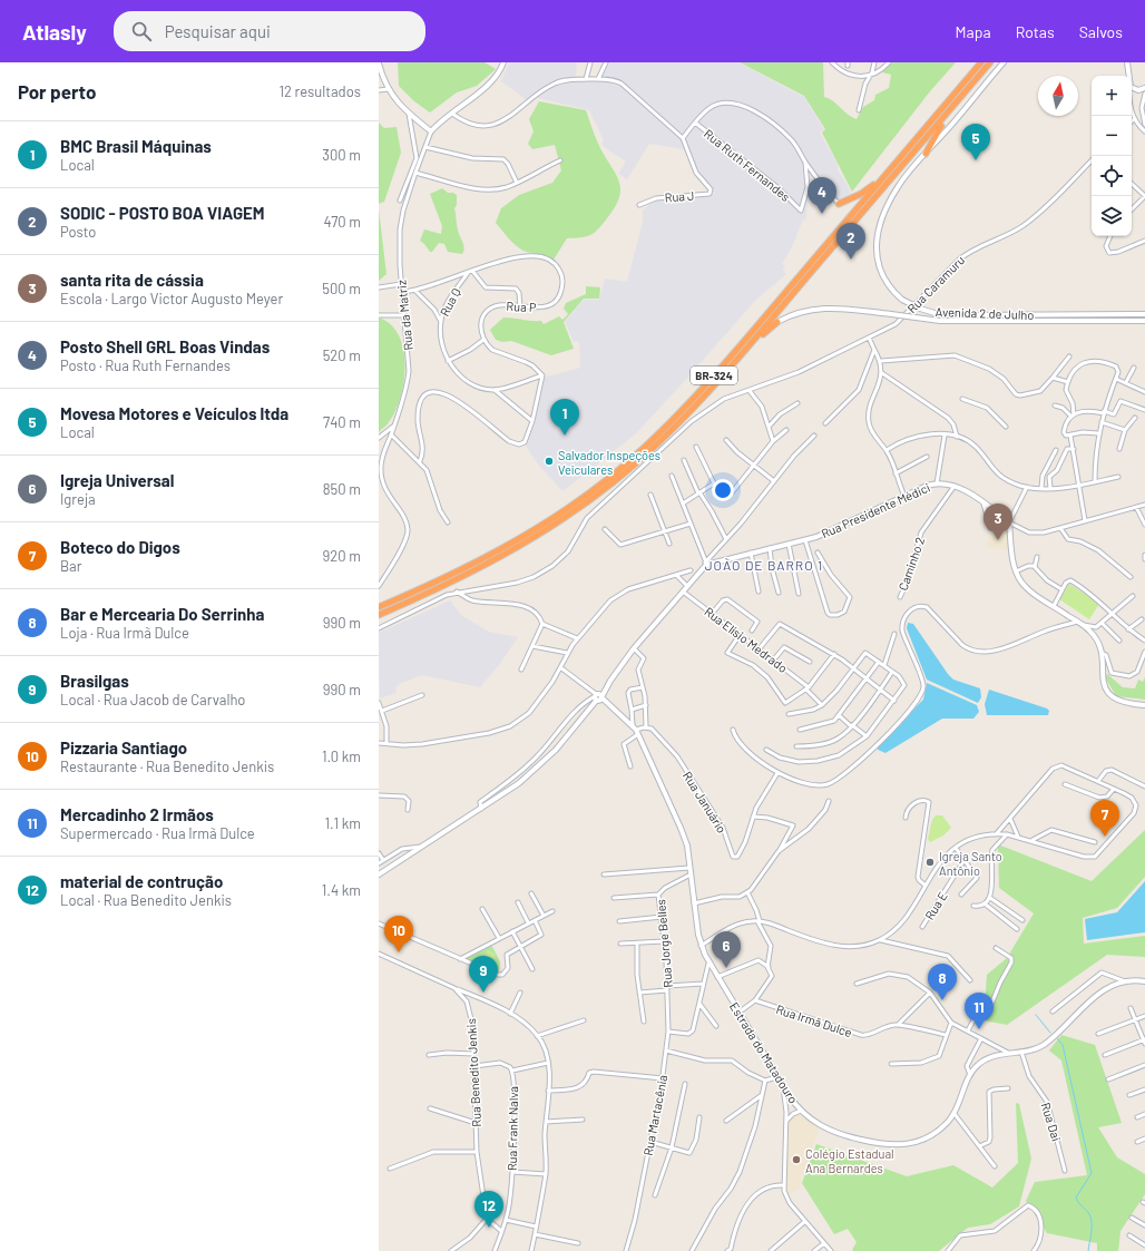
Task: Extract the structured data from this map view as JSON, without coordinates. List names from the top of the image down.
{
  "streets": {
    "highway": ["BR-324"],
    "main road": ["Avenida 2 de Julho", "Rua Presidente Médici", "Estrada do Matadouro"],
    "street": [
      "Rua Ruth Fernandes",
      "Rua J",
      "Rua Caramuru",
      "Rua Q",
      "Rua P",
      "Rua da Matriz",
      "Caminho 2",
      "Rua Elísio Medrado",
      "Rua Januário",
      "Rua E",
      "Rua Jorge Belles",
      "Rua Irmã Dulce",
      "Rua Benedito Jenkis",
      "Rua Martacênia",
      "Rua Dai",
      "Rua Frank Nalva"
    ]
  },
  "crossings": [
    ["Rua Ruth Fernandes", "Rua J"],
    ["Rua Q", "Rua P"],
    ["Rua P", "Rua da Matriz"],
    ["Rua Presidente Médici", "Caminho 2"],
    ["Rua Jorge Belles", "Estrada do Matadouro"],
    ["Rua Jorge Belles", "Rua Martacênia"],
    ["Estrada do Matadouro", "Rua Dai"],
    ["Rua Benedito Jenkis", "Rua Frank Nalva"]
  ],
  "districts": ["JOÃO DE BARRO 1"],
  "places": ["Salvador Inspeções Veiculares", "Igreja Santo Antônio", "Colégio Estadual Ana Bernardes"],
  "north": "top",
  "page": {
    "header": "Atlasly",
    "search": "Pesquisar aqui",
    "nav": ["Mapa", "Rotas", "Salvos"],
    "heading": ["Por perto", "12 resultados"],
    "map_buttons": ["+", "−"],
    "list": [
      {
        "mark": "1",
        "name": "BMC Brasil Máquinas",
        "note": "Local",
        "value": "300 m"
      },
      {
        "mark": "2",
        "name": "SODIC - POSTO BOA VIAGEM",
        "note": "Posto",
        "value": "470 m"
      },
      {
        "mark": "3",
        "name": "santa rita de cássia",
        "note": "Escola · Largo Victor Augusto Meyer",
        "value": "500 m"
      },
      {
        "mark": "4",
        "name": "Posto Shell GRL Boas Vindas",
        "note": "Posto · Rua Ruth Fernandes",
        "value": "520 m"
      },
      {
        "mark": "5",
        "name": "Movesa Motores e Veículos ltda",
        "note": "Local",
        "value": "740 m"
      },
      {
        "mark": "6",
        "name": "Igreja Universal",
        "note": "Igreja",
        "value": "850 m"
      },
      {
        "mark": "7",
        "name": "Boteco do Digos",
        "note": "Bar",
        "value": "920 m"
      },
      {
        "mark": "8",
        "name": "Bar e Mercearia Do Serrinha",
        "note": "Loja · Rua Irmã Dulce",
        "value": "990 m"
      },
      {
        "mark": "9",
        "name": "Brasilgas",
        "note": "Local · Rua Jacob de Carvalho",
        "value": "990 m"
      },
      {
        "mark": "10",
        "name": "Pizzaria Santiago",
        "note": "Restaurante · Rua Benedito Jenkis",
        "value": "1.0 km"
      },
      {
        "mark": "11",
        "name": "Mercadinho 2 Irmãos",
        "note": "Supermercado · Rua Irmã Dulce",
        "value": "1.1 km"
      },
      {
        "mark": "12",
        "name": "material de contrução",
        "note": "Local · Rua Benedito Jenkis",
        "value": "1.4 km"
      }
    ],
    "pins": [
      "5",
      "4",
      "2",
      "1",
      "3",
      "7",
      "10",
      "6",
      "9",
      "8",
      "11",
      "12"
    ]
  }
}
